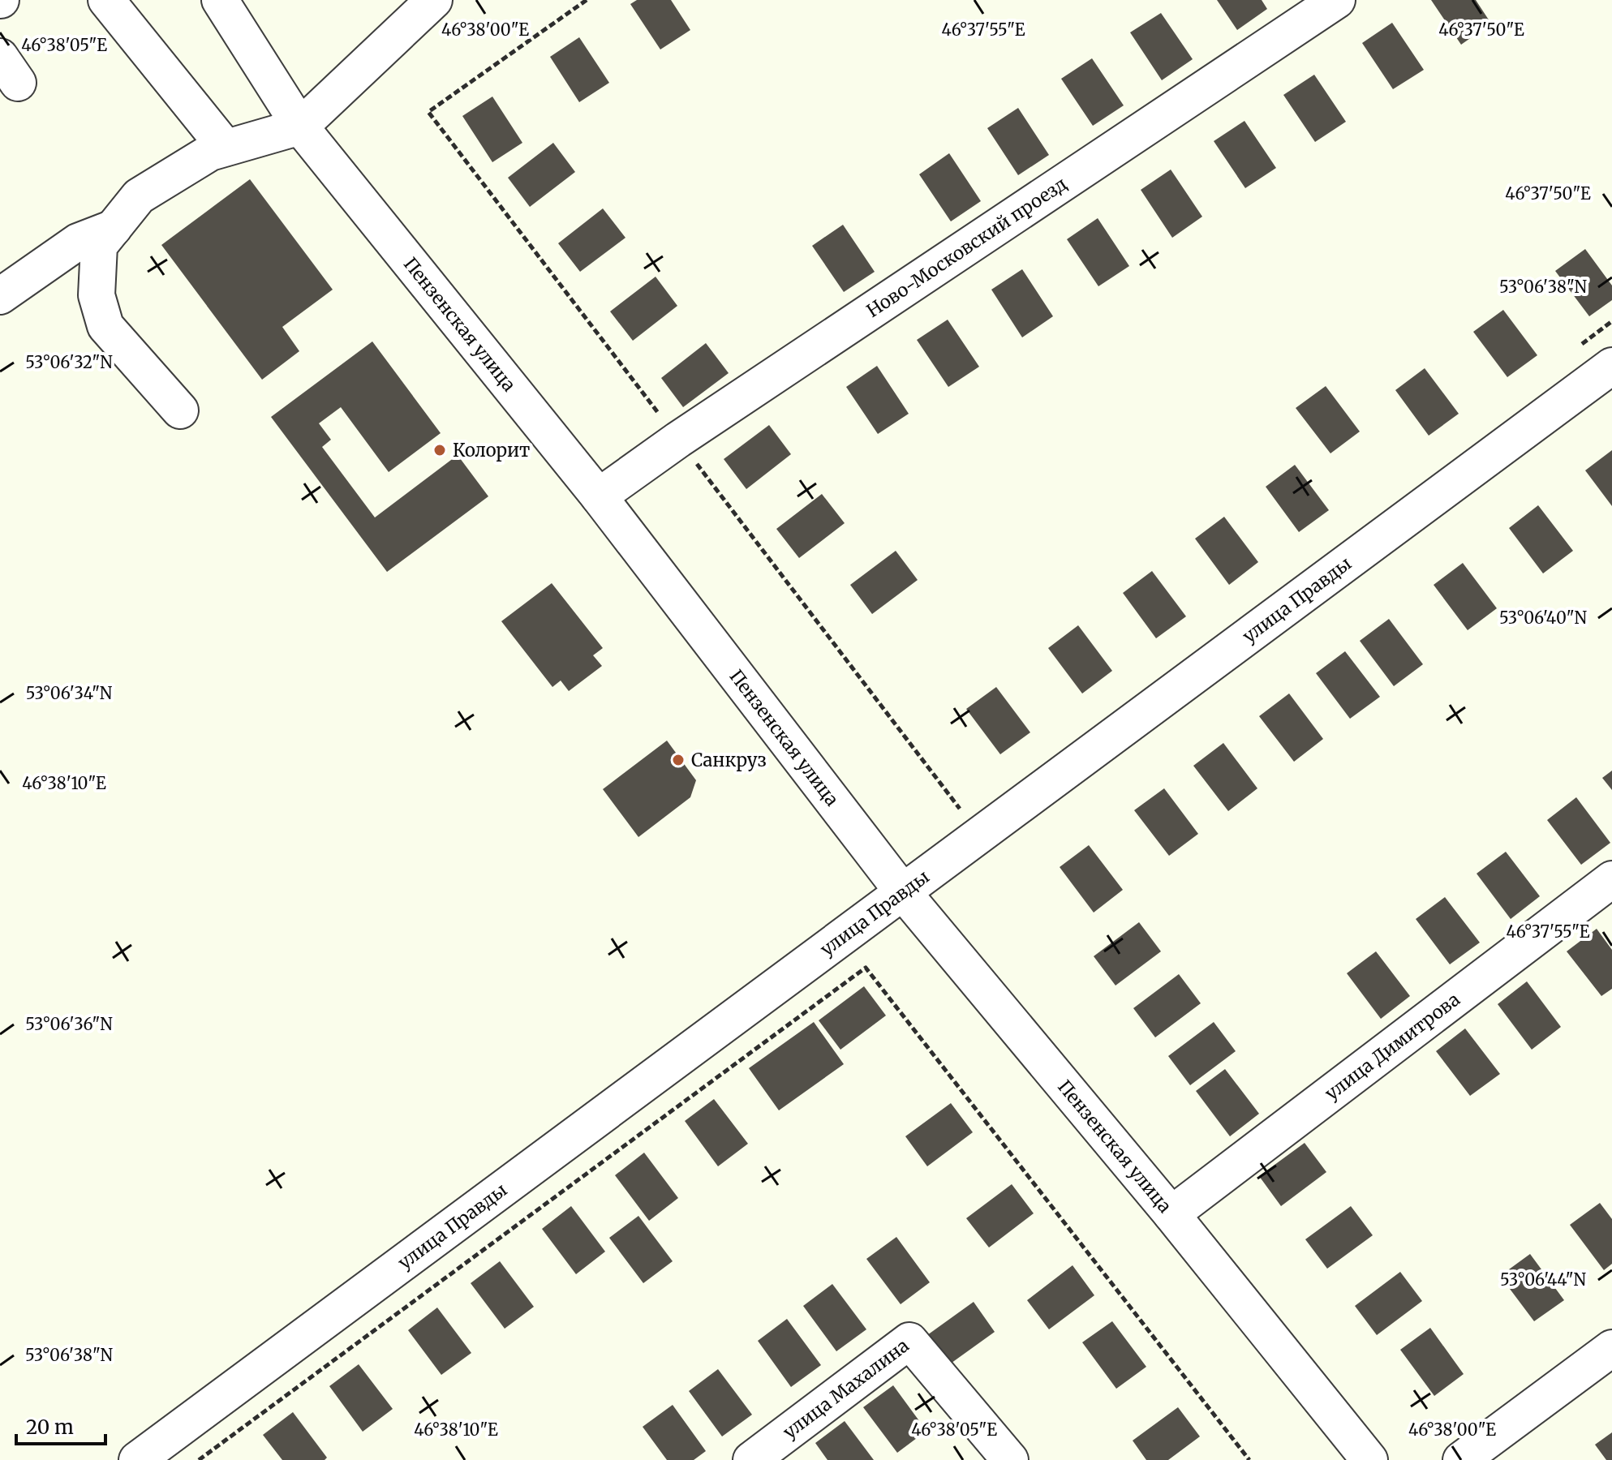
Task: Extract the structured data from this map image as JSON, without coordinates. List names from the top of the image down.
{
  "streets": {
    "street": [
      "Ново-Московский проезд",
      "Пензенская улица",
      "улица Правды",
      "улица Димитрова",
      "улица Махалина"
    ]
  },
  "crossings": [
    ["Ново-Московский проезд", "Пензенская улица"],
    ["Пензенская улица", "улица Правды"],
    ["Пензенская улица", "улица Димитрова"]
  ],
  "places": ["Колорит", "Санкруз"],
  "scale_bar": "20 m",
  "coordinates": [
    "46°38'00\"E",
    "46°37'55\"E",
    "46°37'50\"E",
    "46°38'05\"E",
    "53°06'38\"N",
    "53°06'32\"N",
    "53°06'40\"N",
    "53°06'34\"N",
    "46°38'10\"E",
    "53°06'36\"N",
    "53°06'44\"N"
  ]
}
